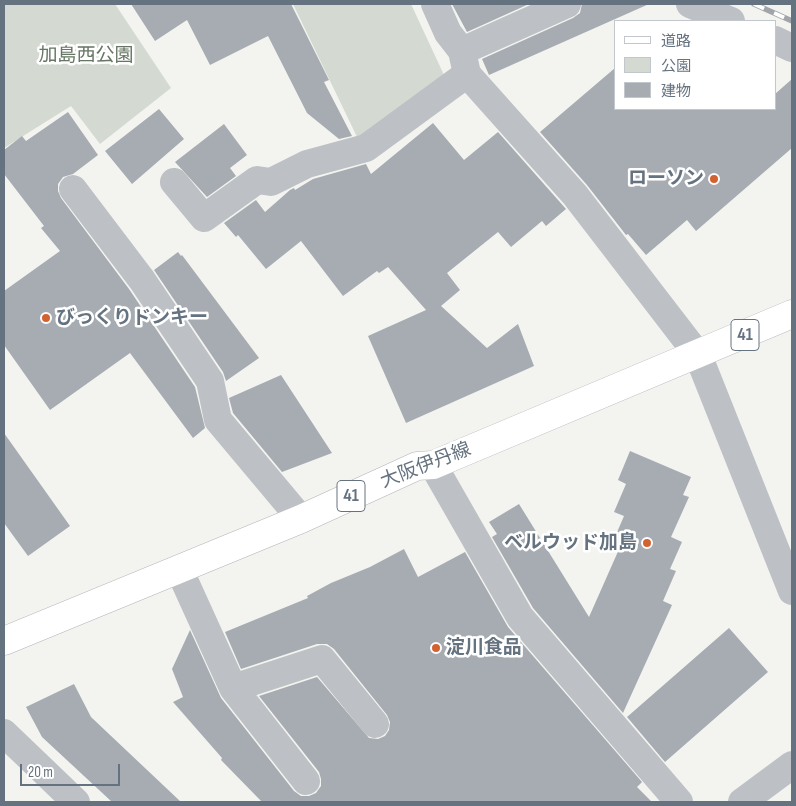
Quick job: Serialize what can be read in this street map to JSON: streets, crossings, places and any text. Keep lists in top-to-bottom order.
{
  "streets": {
    "main road": ["41", "大阪伊丹線"]
  },
  "parks": ["加島西公園"],
  "places": [
    "ローソン",
    "びっくりドンキー",
    "ベルウッド加島",
    "淀川食品"
  ],
  "legend": ["道路", "公園", "建物"],
  "scale_bar": "20 m"
}
